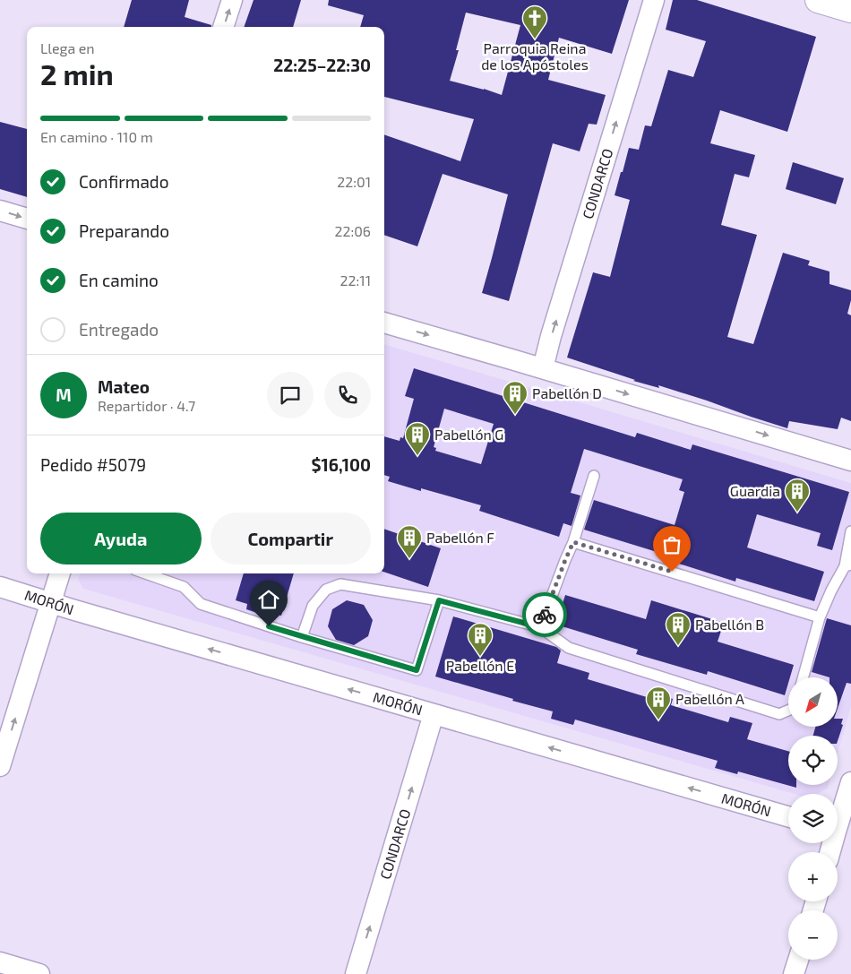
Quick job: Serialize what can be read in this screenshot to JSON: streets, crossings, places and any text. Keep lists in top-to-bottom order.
{
  "streets": {
    "street": ["CONDARCO", "MORÓN"]
  },
  "crossings": [
    ["CONDARCO", "MORÓN"]
  ],
  "one_way": ["CONDARCO", "MORÓN"],
  "places": {
    "church": ["Parroquia Reina de los Apóstoles"],
    "building": [
      "Pabellón D",
      "Pabellón G",
      "Guardia",
      "Pabellón F",
      "Pabellón B",
      "Pabellón E",
      "Pabellón A"
    ]
  },
  "north": "bottom left",
  "page": {
    "heading": ["2 min", "Llega en", "22:25–22:30"],
    "panel": [
      "Mateo",
      "Repartidor · 4.7",
      "Pedido #5079",
      "$16,100"
    ],
    "bar": "En camino · 110 m",
    "list": [
      ["Confirmado", "22:01"],
      ["Preparando", "22:06"],
      ["En camino", "22:11"],
      "Entregado"
    ],
    "round": "M",
    "buttons": ["Ayuda", "Compartir"],
    "map_buttons": ["+", "−"]
  }
}
